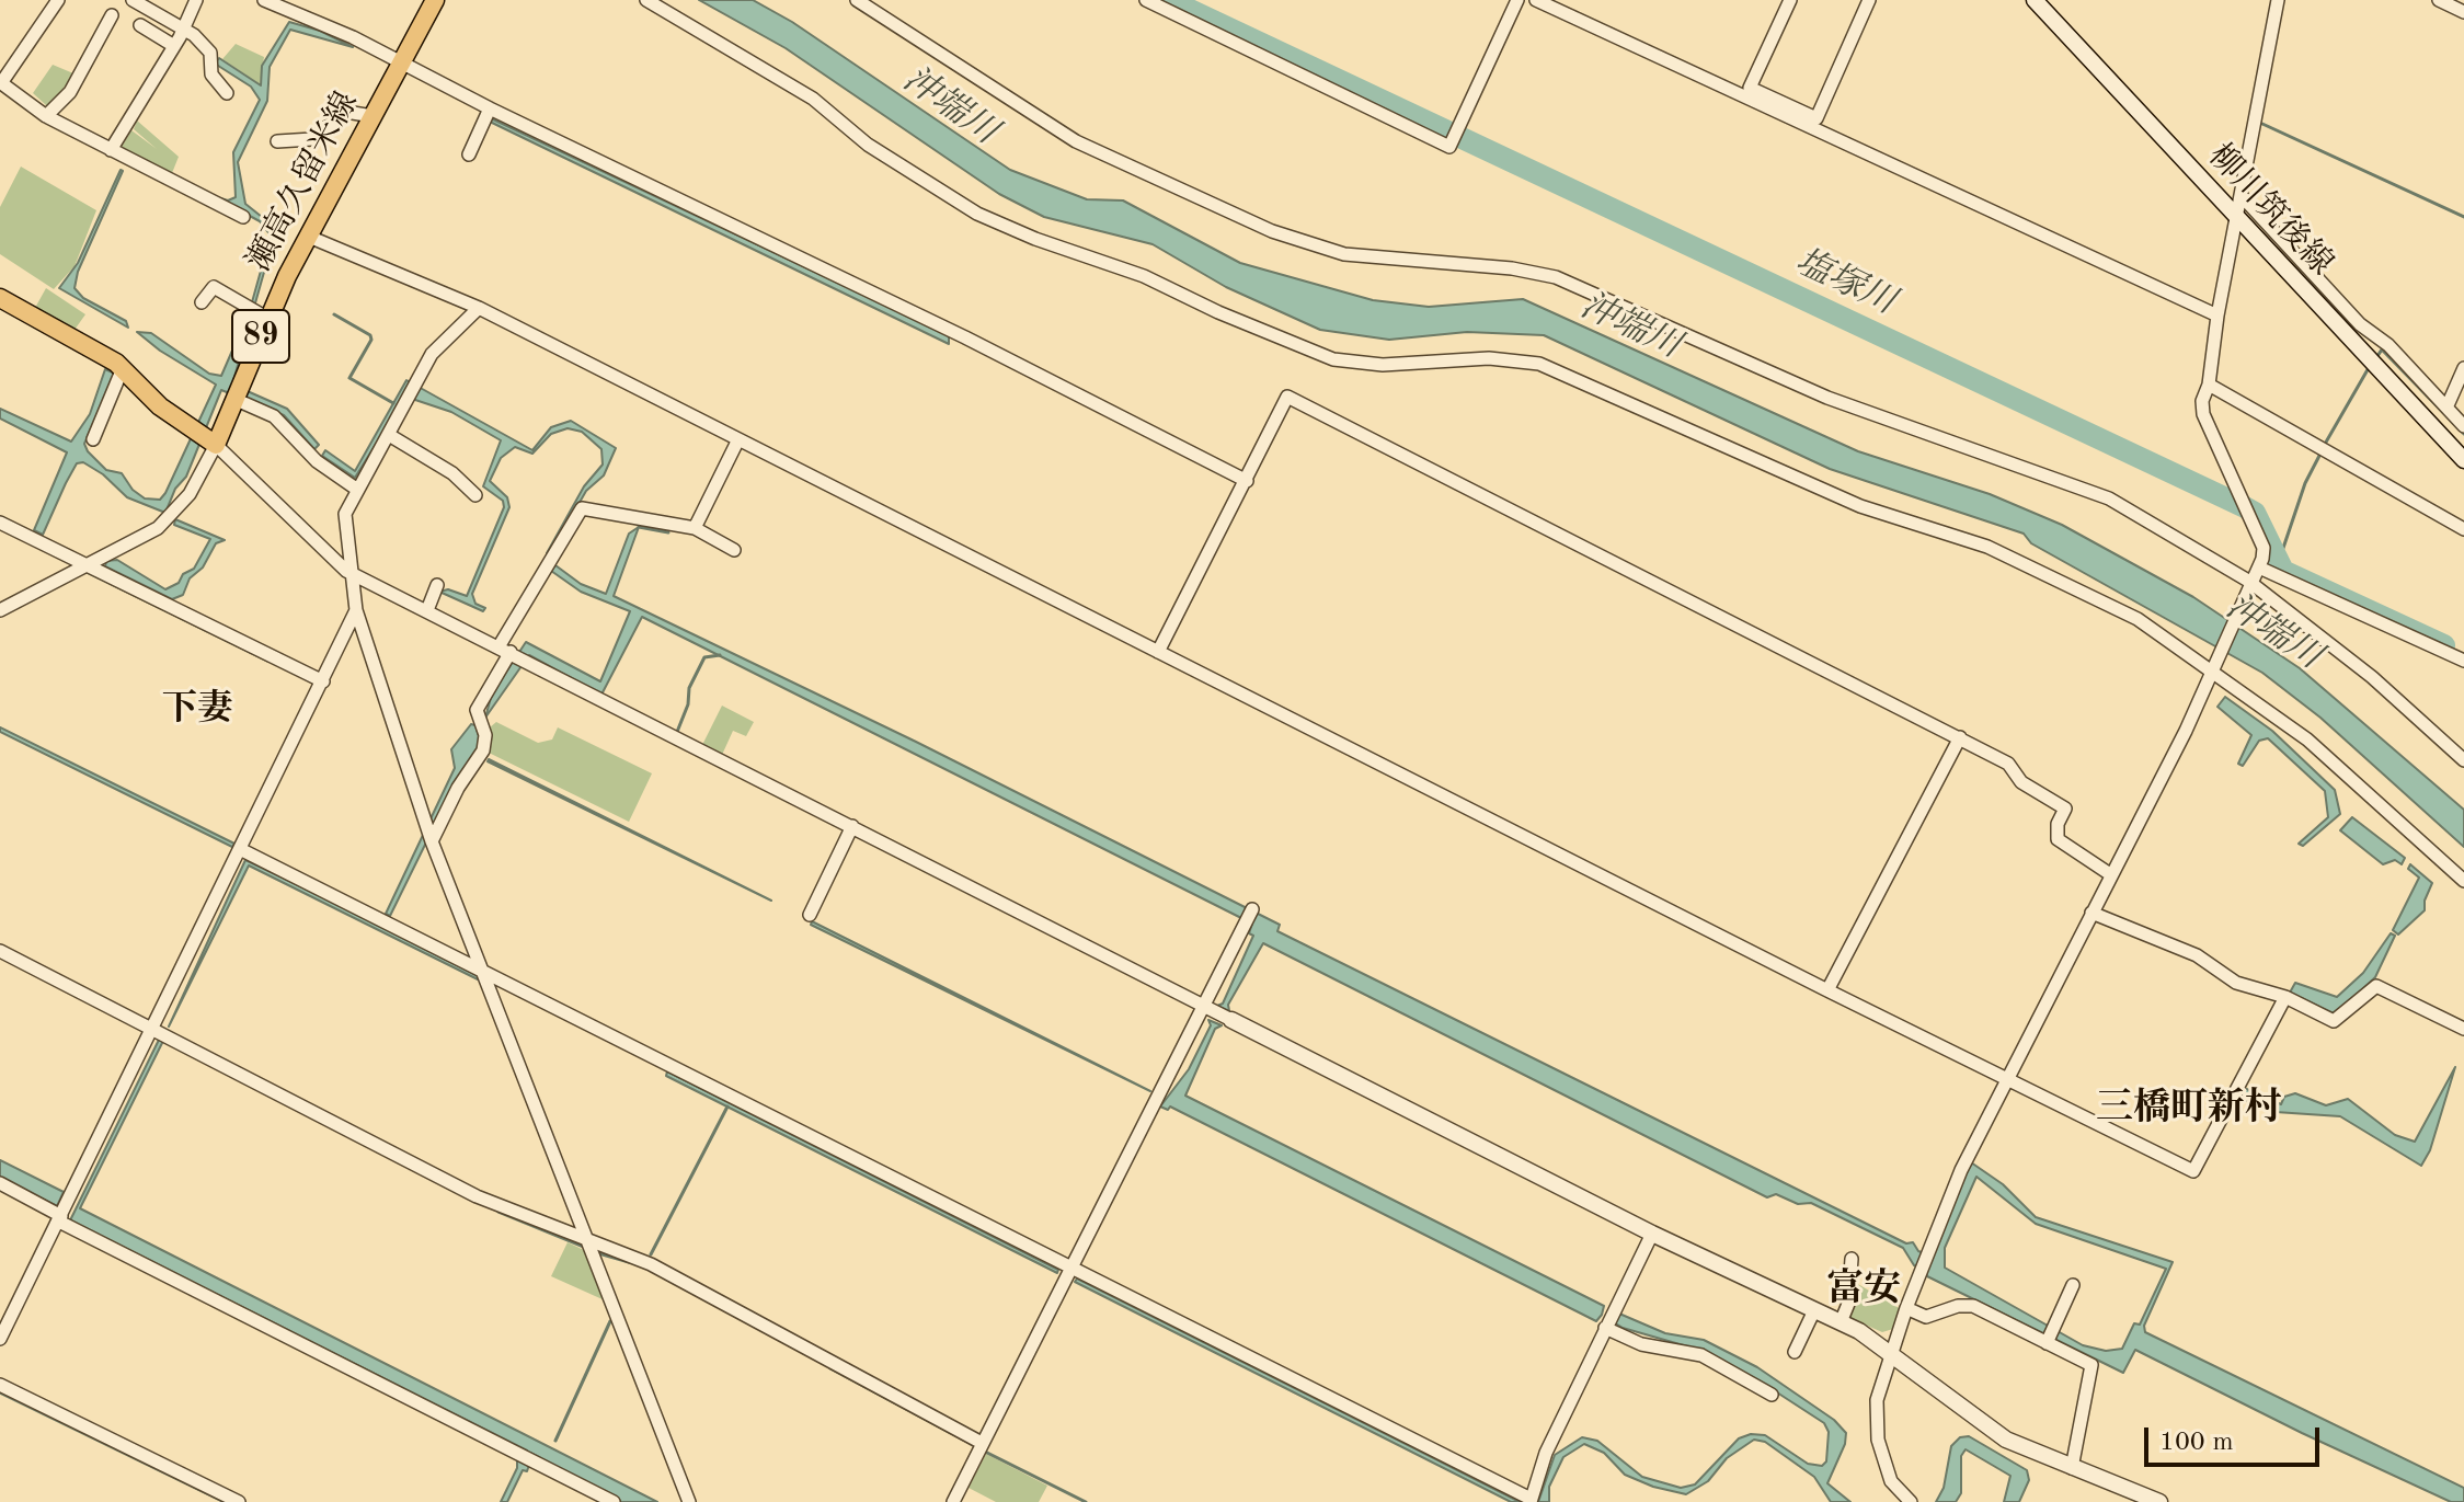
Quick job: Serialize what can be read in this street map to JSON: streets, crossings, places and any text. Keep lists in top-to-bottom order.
{
  "streets": {
    "main road": ["瀬高久留米線", "89"],
    "street": ["柳川筑後線"]
  },
  "districts": ["下妻", "三橋町新村", "富安"],
  "water": ["沖端川", "塩塚川"],
  "scale_bar": "100 m"
}
